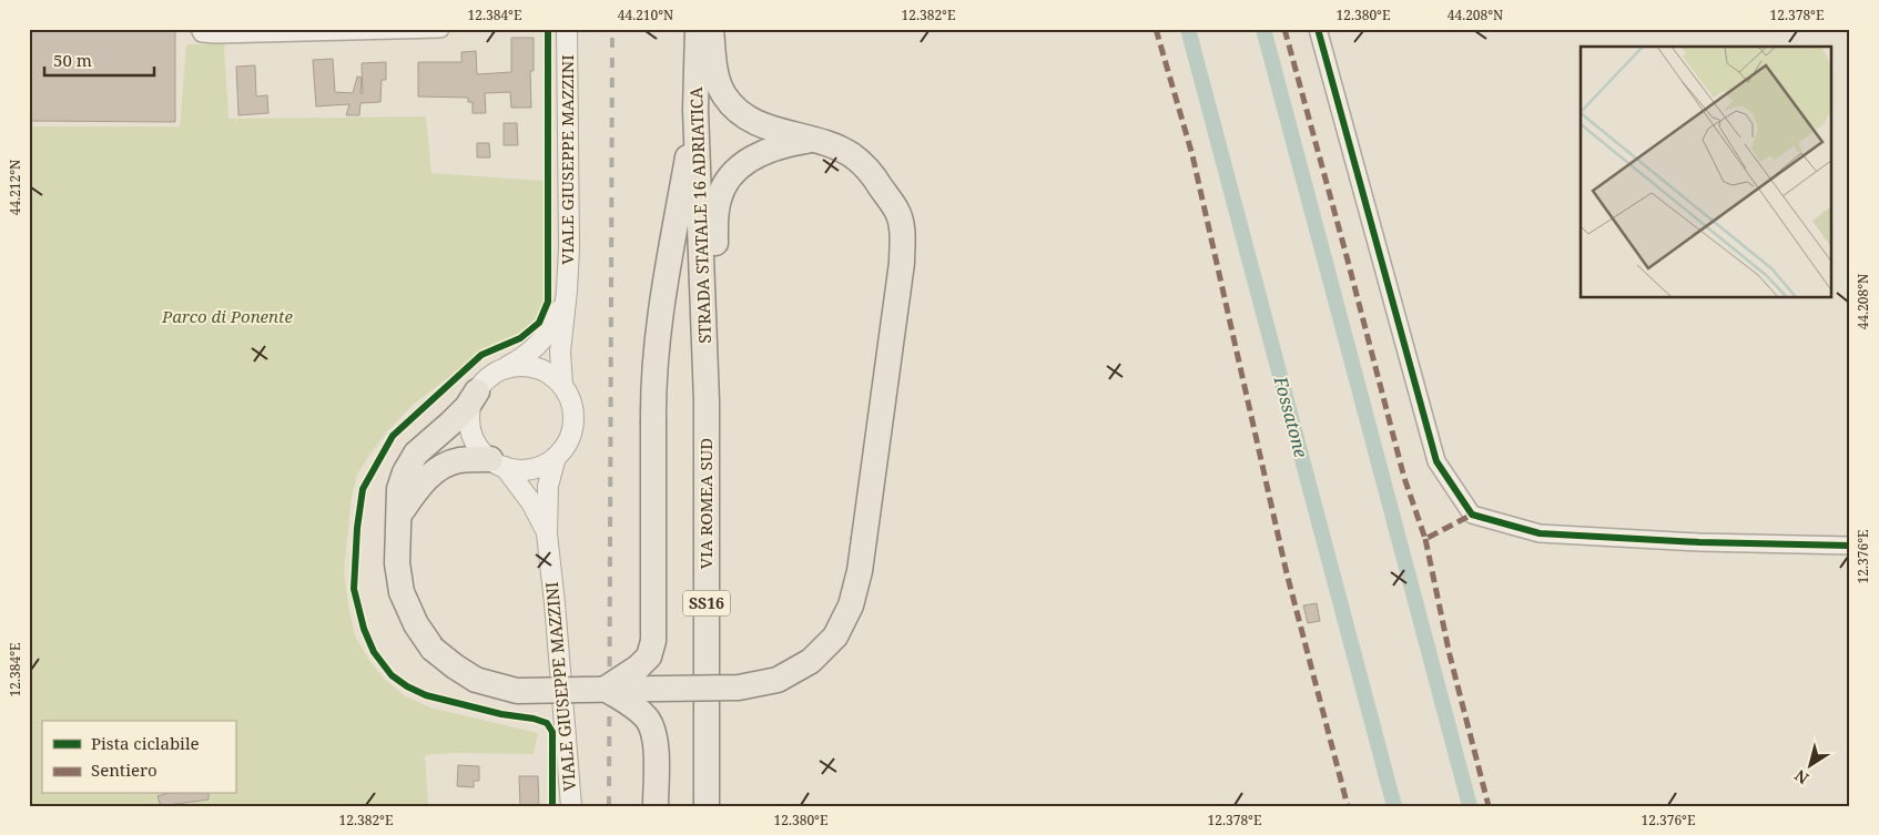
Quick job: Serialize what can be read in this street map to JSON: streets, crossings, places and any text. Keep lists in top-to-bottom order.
{
  "streets": {
    "main road": ["STRADA STATALE 16 ADRIATICA", "VIA ROMEA SUD", "SS16"],
    "street": ["VIALE GIUSEPPE MAZZINI"]
  },
  "crossings": [
    ["STRADA STATALE 16 ADRIATICA", "VIA ROMEA SUD"]
  ],
  "water": ["Fossatone"],
  "parks": ["Parco di Ponente"],
  "legend": ["Pista ciclabile", "Sentiero"],
  "scale_bar": "50 m",
  "north": "bottom left",
  "coordinates": [
    "12.384°E",
    "44.210°N",
    "12.382°E",
    "12.380°E",
    "44.208°N",
    "12.378°E",
    "44.212°N",
    "12.376°E"
  ]
}
